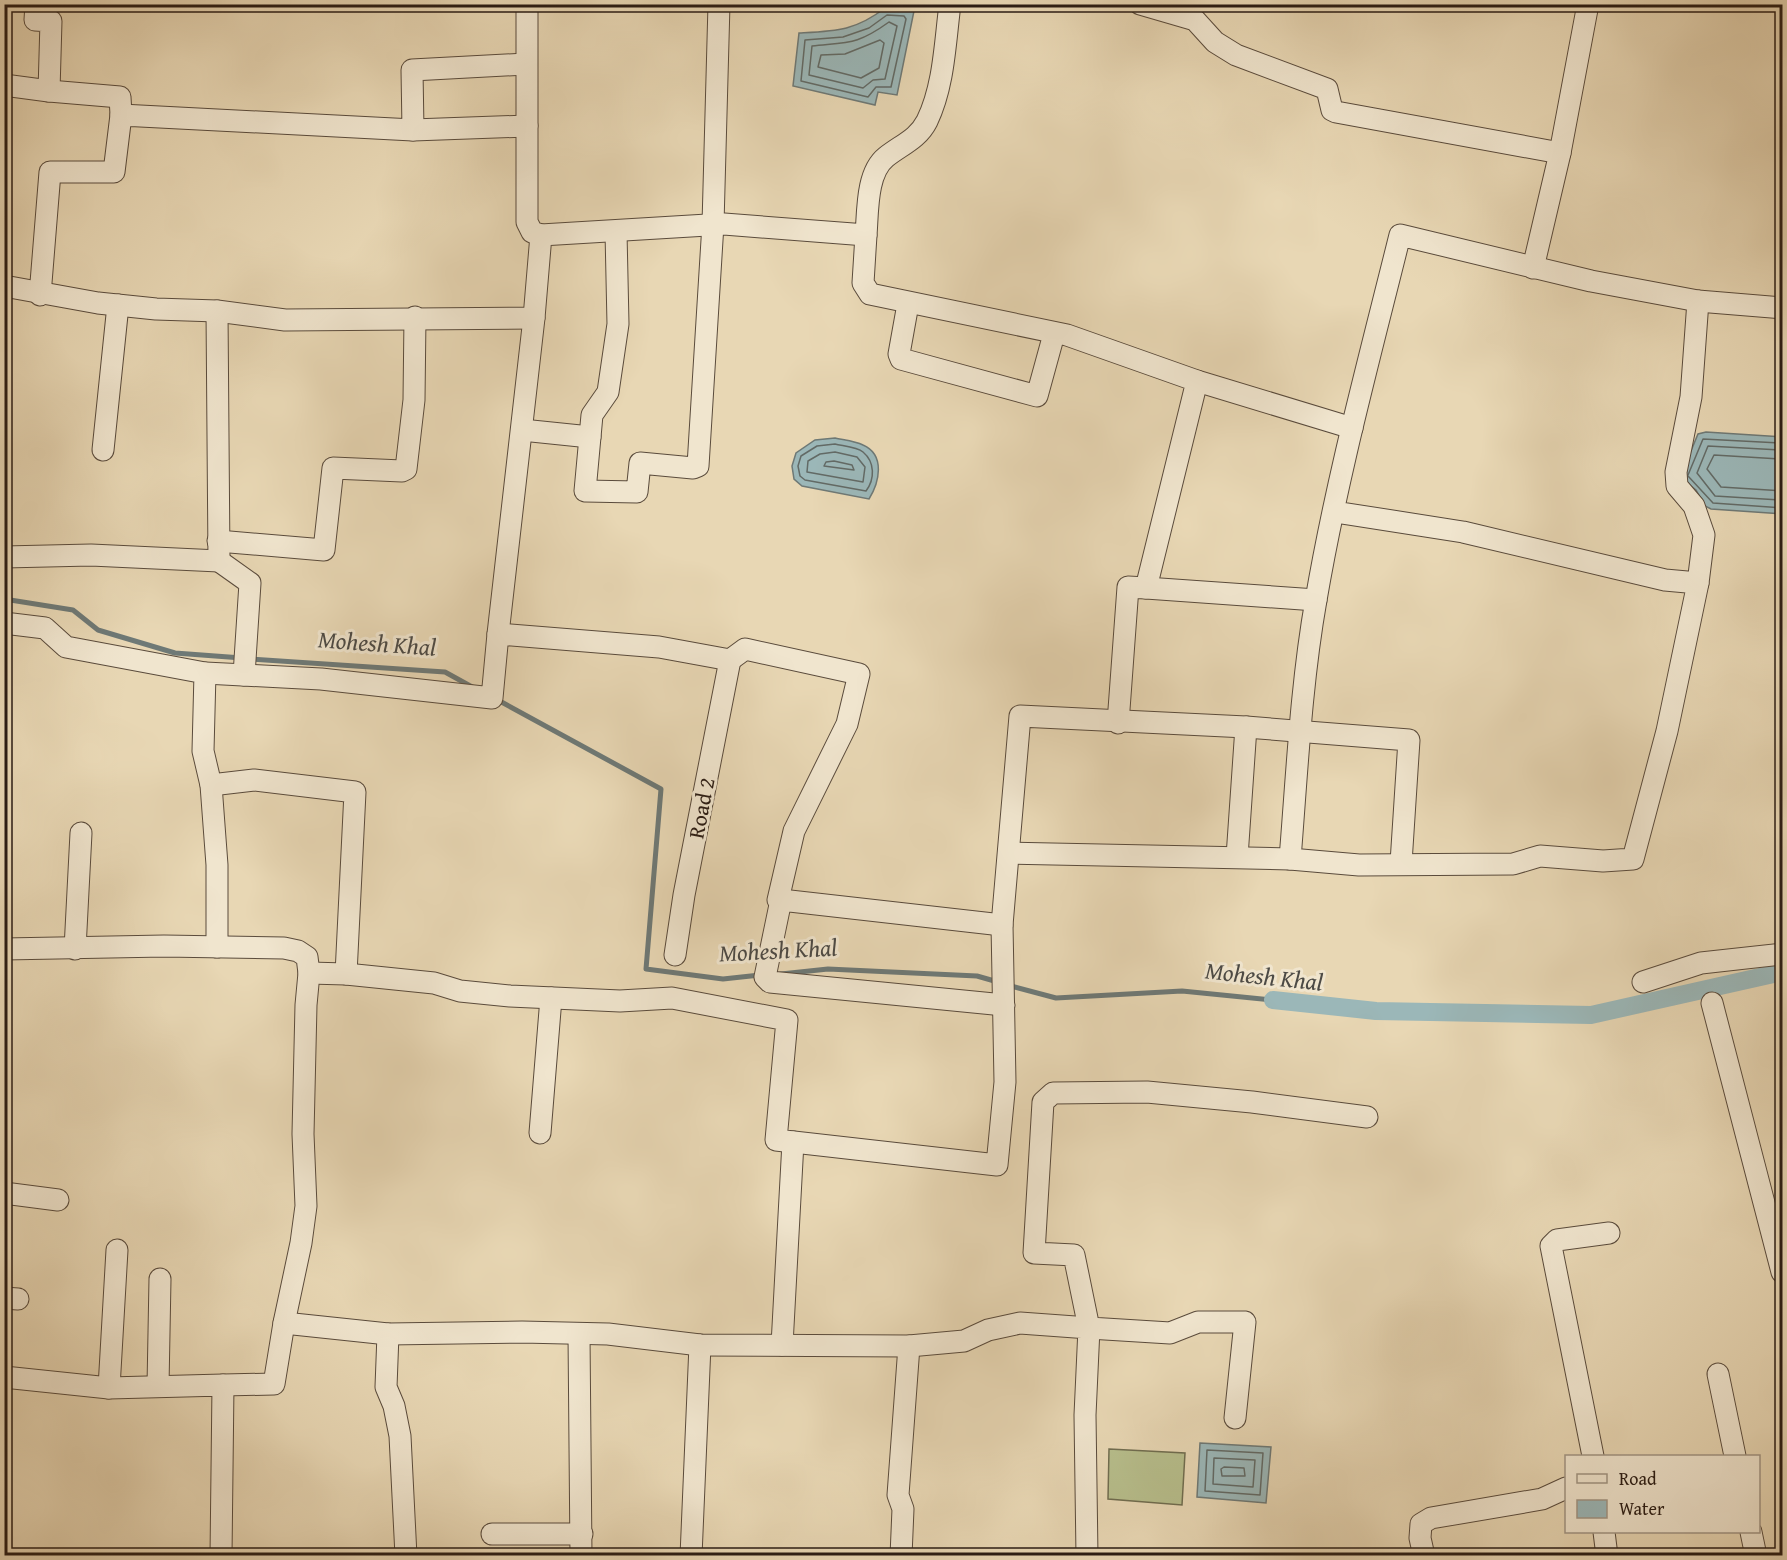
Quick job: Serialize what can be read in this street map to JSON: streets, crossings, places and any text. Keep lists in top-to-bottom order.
{
  "streets": {
    "street": ["Road 2"]
  },
  "water": ["Mohesh Khal"],
  "legend": ["Road", "Water"]
}
